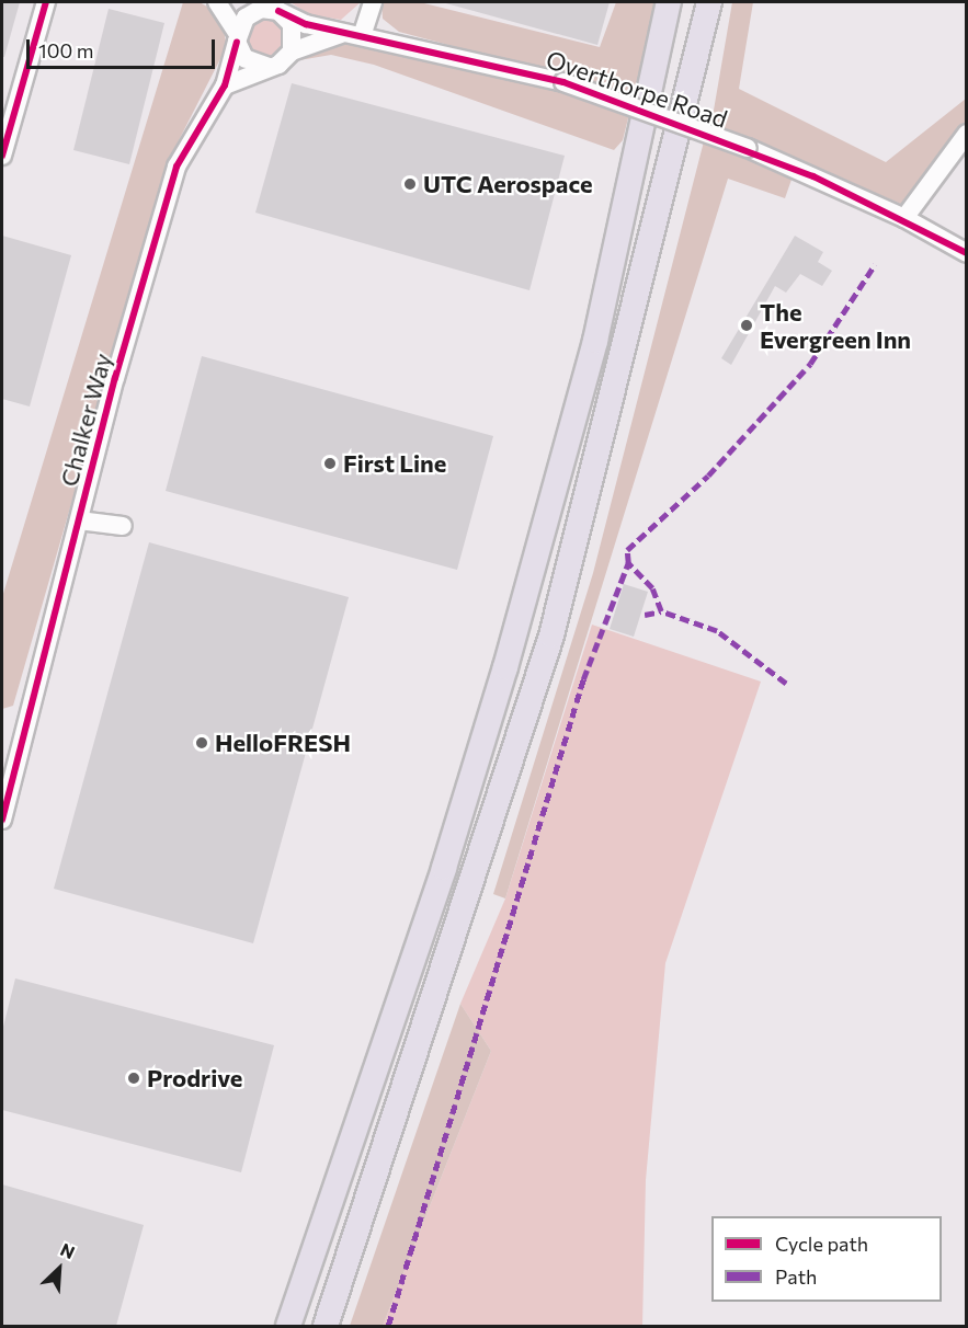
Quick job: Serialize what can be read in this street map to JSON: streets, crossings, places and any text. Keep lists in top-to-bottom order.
{
  "streets": {
    "street": ["Overthorpe Road", "Chalker Way"]
  },
  "crossings": [
    ["Overthorpe Road", "Chalker Way"]
  ],
  "places": [
    "UTC Aerospace",
    "The Evergreen Inn",
    "First Line",
    "HelloFRESH",
    "Prodrive"
  ],
  "legend": ["Cycle path", "Path"],
  "scale_bar": "100 m",
  "north": "top right"
}
